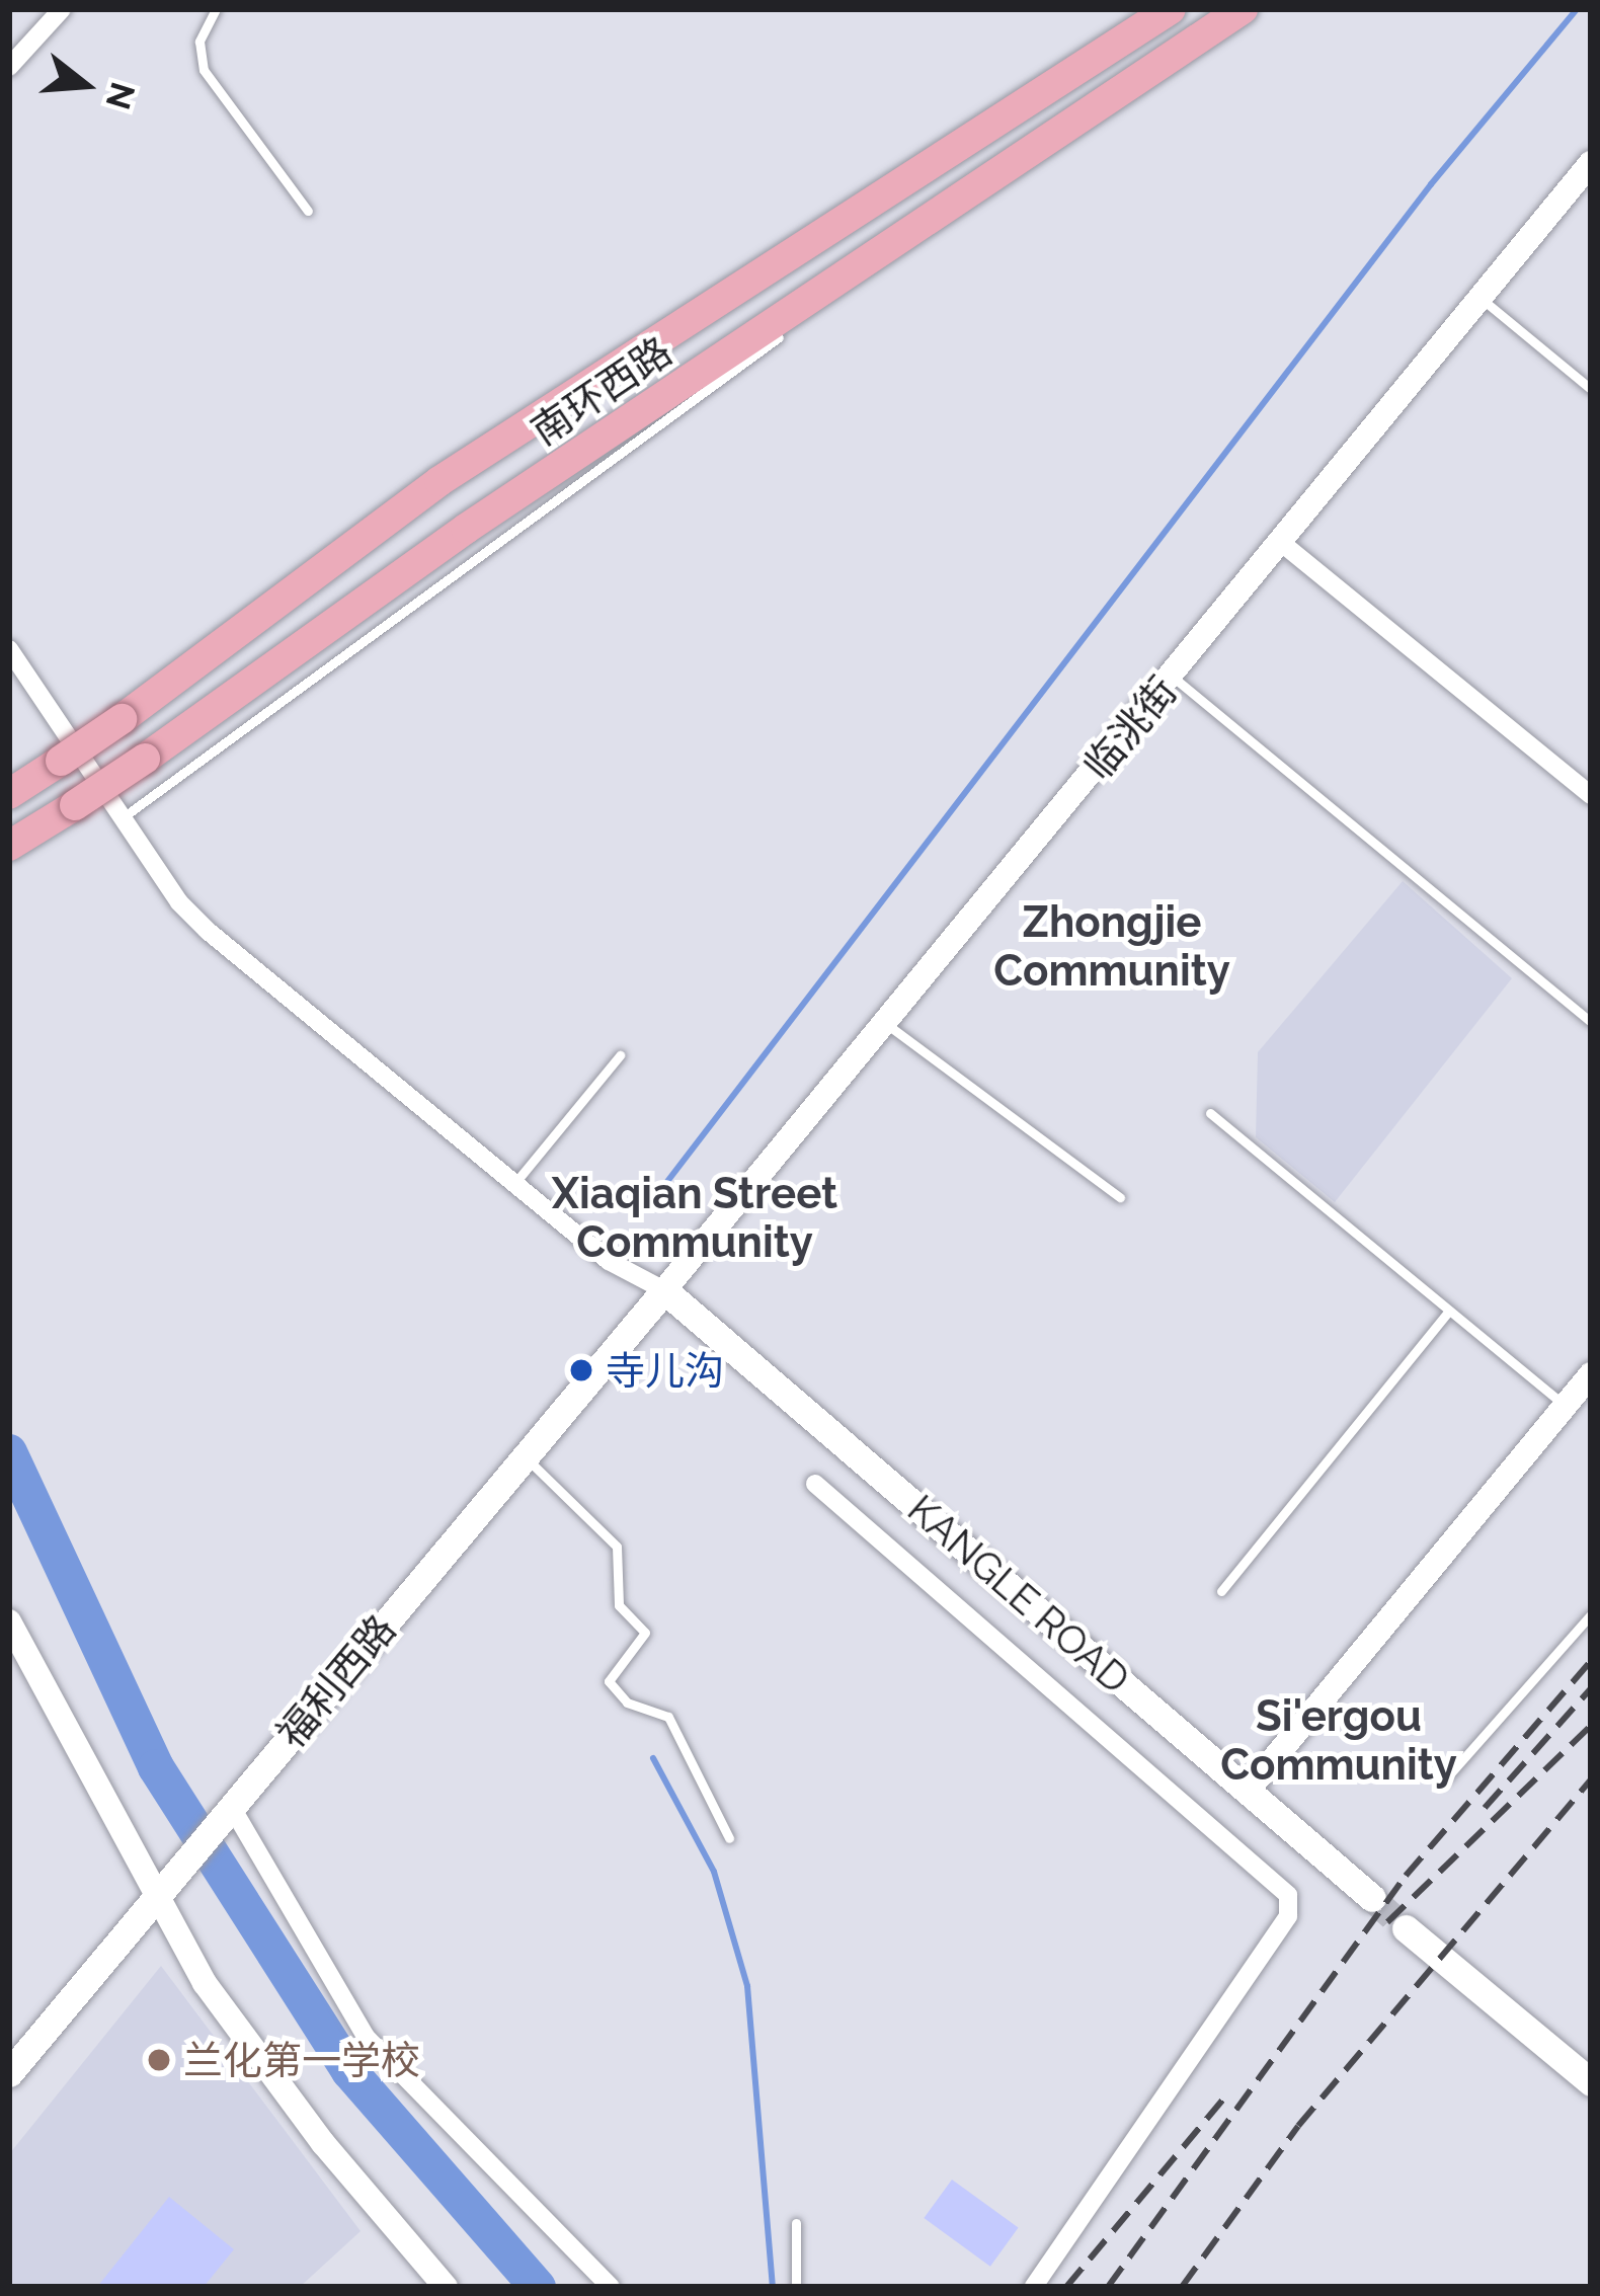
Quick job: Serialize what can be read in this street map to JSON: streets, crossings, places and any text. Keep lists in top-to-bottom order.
{
  "streets": {
    "highway": ["南环西路"],
    "main road": ["KANGLE ROAD", "福利西路"],
    "street": ["临洮街"]
  },
  "crossings": [
    ["临洮街", "KANGLE ROAD"],
    ["临洮街", "福利西路"],
    ["KANGLE ROAD", "福利西路"]
  ],
  "districts": ["Zhongjie Community", "Xiaqian Street Community", "Si'ergou Community"],
  "places": ["寺儿沟", "兰化第一学校"],
  "north": "right"
}
